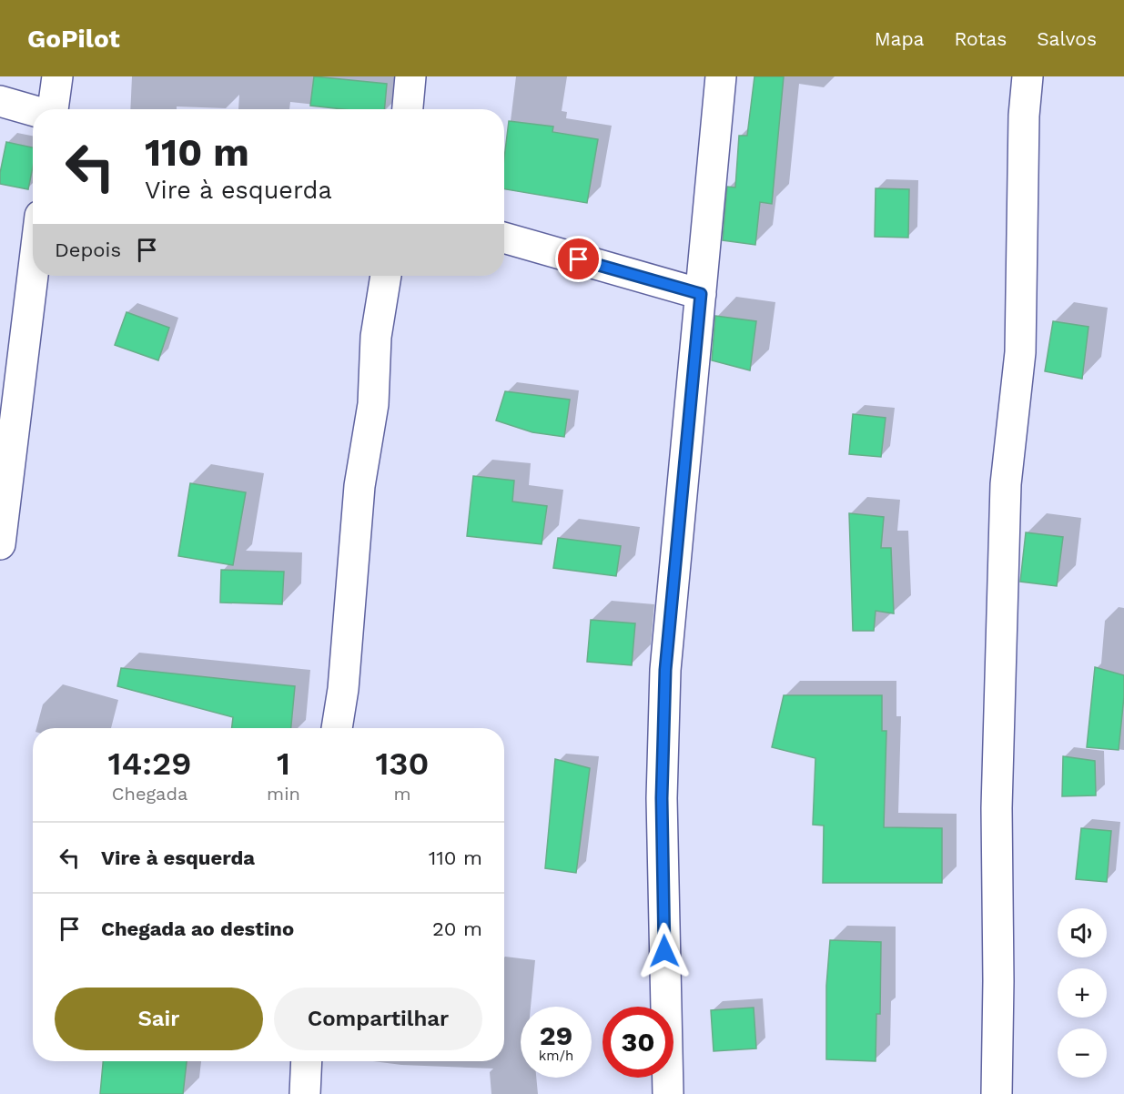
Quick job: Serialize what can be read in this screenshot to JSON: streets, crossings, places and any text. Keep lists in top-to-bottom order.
{
  "page": {
    "header": "GoPilot",
    "nav": ["Mapa", "Rotas", "Salvos"],
    "turn": ["110 m", "Vire à esquerda"],
    "then": "Depois",
    "eta": [
      "14:29",
      "Chegada",
      "1",
      "min",
      "130",
      "m"
    ],
    "list": [
      {
        "name": "Vire à esquerda",
        "value": "110 m"
      },
      {
        "name": "Chegada ao destino",
        "value": "20 m"
      }
    ],
    "map_buttons": ["+", "−"],
    "buttons": ["Sair", "Compartilhar"],
    "speed": "29 km/h",
    "limit": "30"
  }
}
